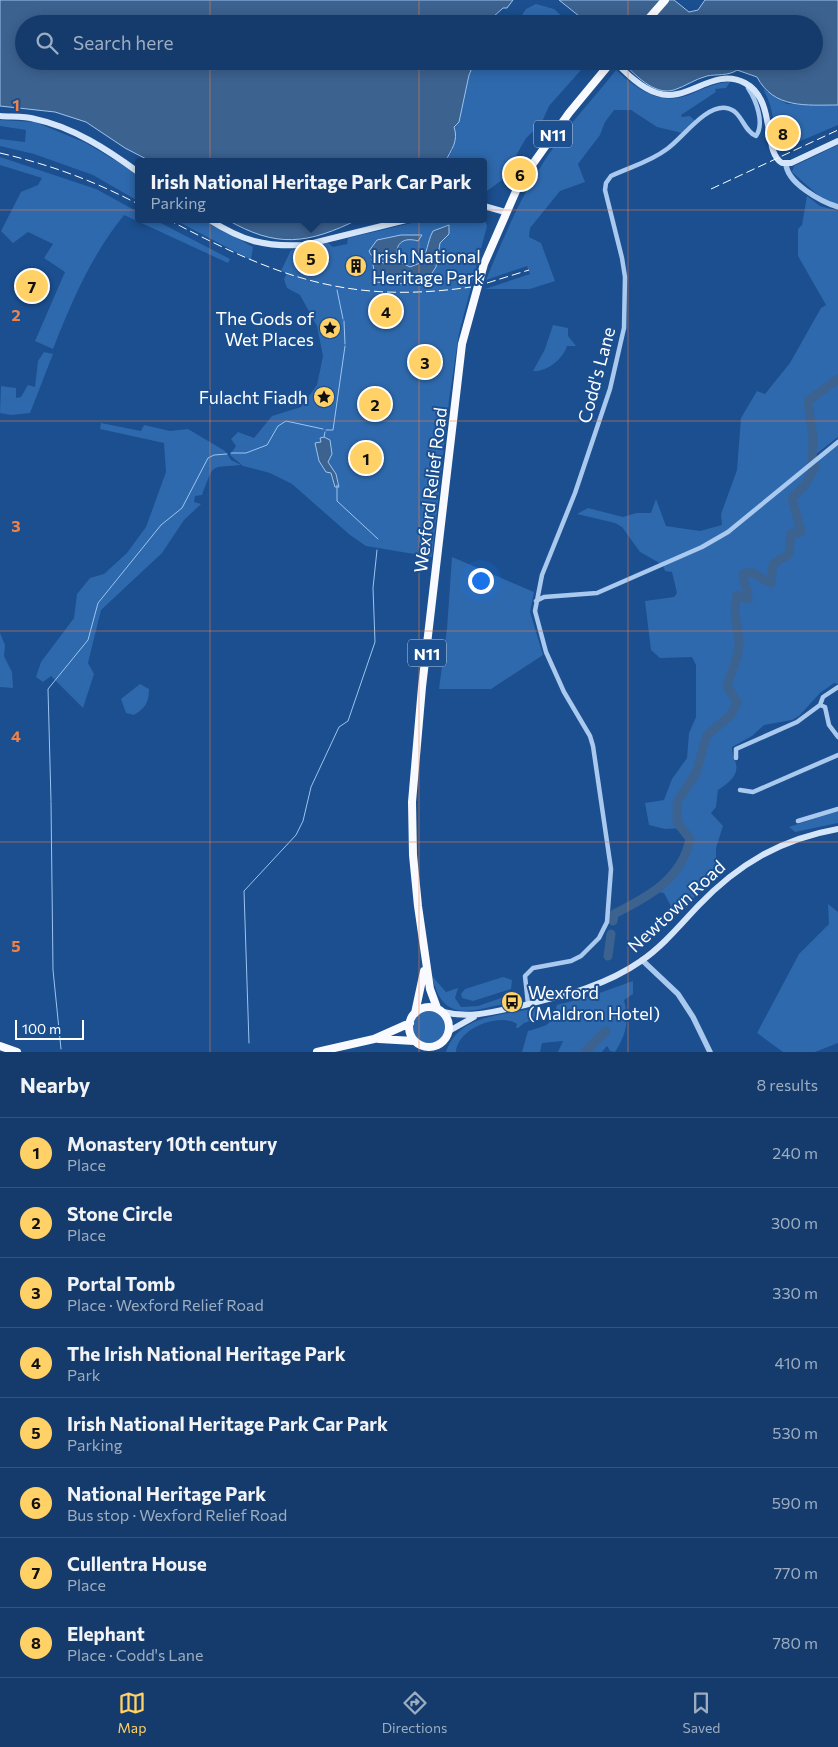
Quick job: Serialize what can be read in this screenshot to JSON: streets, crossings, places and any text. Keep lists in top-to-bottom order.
{
  "streets": {
    "highway": ["N11", "Wexford Relief Road"],
    "main road": ["Newtown Road"],
    "street": ["Codd's Lane"]
  },
  "crossings": [
    ["Wexford Relief Road", "Newtown Road"]
  ],
  "places": {
    "building": ["Irish National Heritage Park"],
    "place": ["The Gods of Wet Places", "Fulacht Fiadh"],
    "bus stop": ["Wexford (Maldron Hotel)"]
  },
  "scale_bar": "100 m",
  "page": {
    "search": "Search here",
    "pins": [
      "8",
      "6",
      "5",
      "7",
      "4",
      "3",
      "2",
      "1"
    ],
    "popup": ["Irish National Heritage Park Car Park", "Parking"],
    "scale": "100 m",
    "heading": ["Nearby", "8 results"],
    "list": [
      {
        "mark": "1",
        "name": "Monastery 10th century",
        "note": "Place",
        "value": "240 m"
      },
      {
        "mark": "2",
        "name": "Stone Circle",
        "note": "Place",
        "value": "300 m"
      },
      {
        "mark": "3",
        "name": "Portal Tomb",
        "note": "Place · Wexford Relief Road",
        "value": "330 m"
      },
      {
        "mark": "4",
        "name": "The Irish National Heritage Park",
        "note": "Park",
        "value": "410 m"
      },
      {
        "mark": "5",
        "name": "Irish National Heritage Park Car Park",
        "note": "Parking",
        "value": "530 m"
      },
      {
        "mark": "6",
        "name": "National Heritage Park",
        "note": "Bus stop · Wexford Relief Road",
        "value": "590 m"
      },
      {
        "mark": "7",
        "name": "Cullentra House",
        "note": "Place",
        "value": "770 m"
      },
      {
        "mark": "8",
        "name": "Elephant",
        "note": "Place · Codd's Lane",
        "value": "780 m"
      }
    ],
    "nav": ["Map", "Directions", "Saved"]
  },
  "grid": {
    "rows": [
      "1",
      "2",
      "3",
      "4",
      "5"
    ]
  }
}
